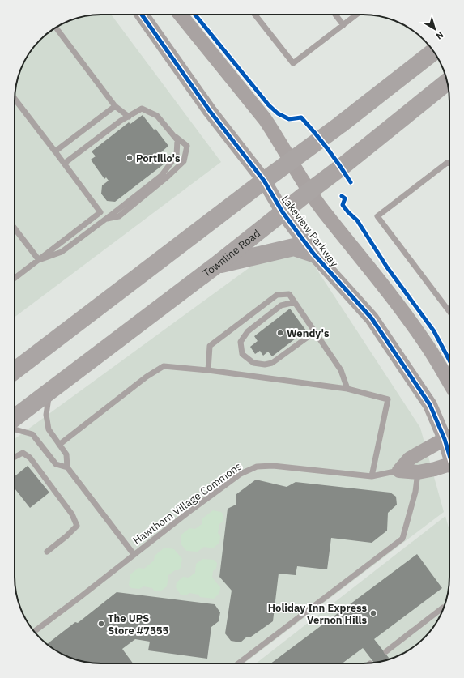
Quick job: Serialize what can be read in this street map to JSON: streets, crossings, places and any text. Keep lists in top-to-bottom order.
{
  "streets": {
    "main road": ["Townline Road"],
    "street": ["Lakeview Parkway"],
    "lane": ["Hawthorn Village Commons"]
  },
  "crossings": [
    ["Lakeview Parkway", "Townline Road"]
  ],
  "places": [
    "Portillo's",
    "Wendy's",
    "Holiday Inn Express Vernon Hills",
    "The UPS Store #7555"
  ],
  "north": "bottom right"
}
